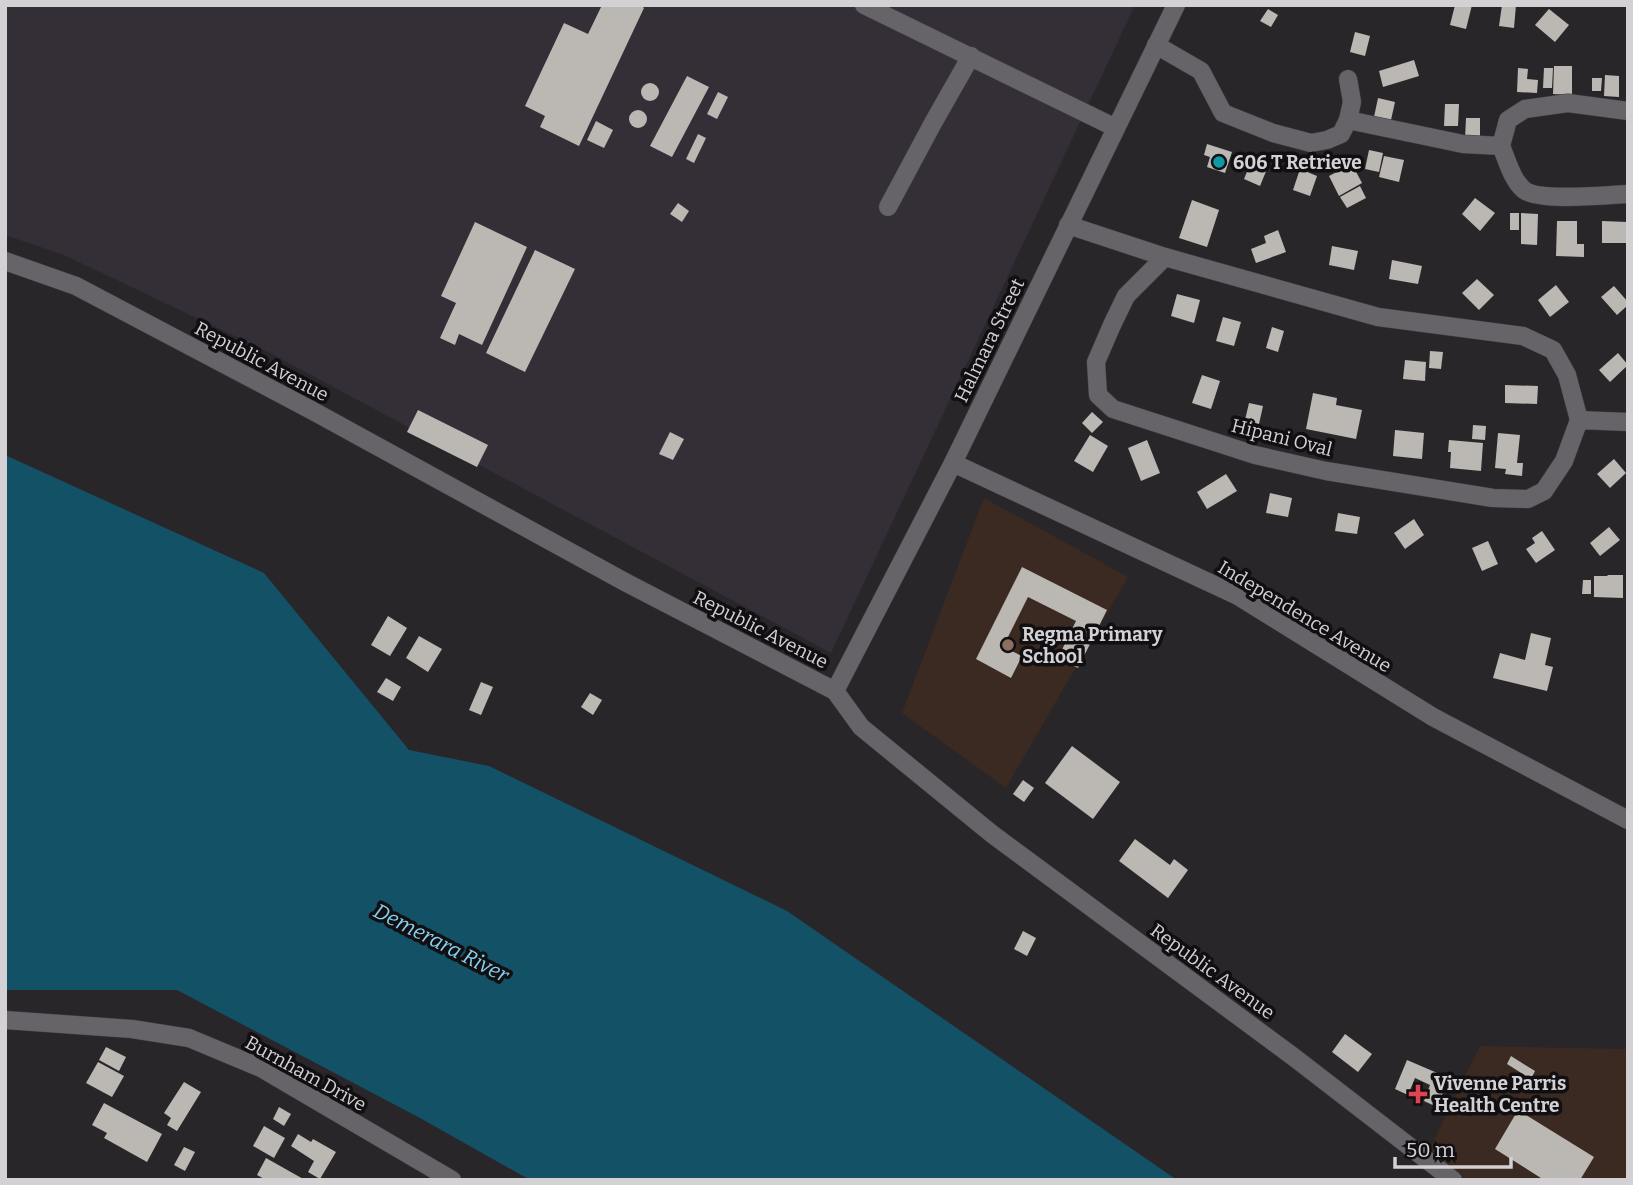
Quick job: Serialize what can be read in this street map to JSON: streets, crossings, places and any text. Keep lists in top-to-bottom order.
{
  "streets": {
    "street": [
      "Halmara Street",
      "Republic Avenue",
      "Hipani Oval",
      "Independence Avenue",
      "Burnham Drive"
    ]
  },
  "crossings": [
    ["Halmara Street", "Republic Avenue"],
    ["Halmara Street", "Independence Avenue"]
  ],
  "water": ["Demerara River"],
  "places": {
    "other": ["606 T Retrieve", "Regma Primary School"],
    "health": ["Vivenne Parris Health Centre"]
  },
  "scale_bar": "50 m"
}
